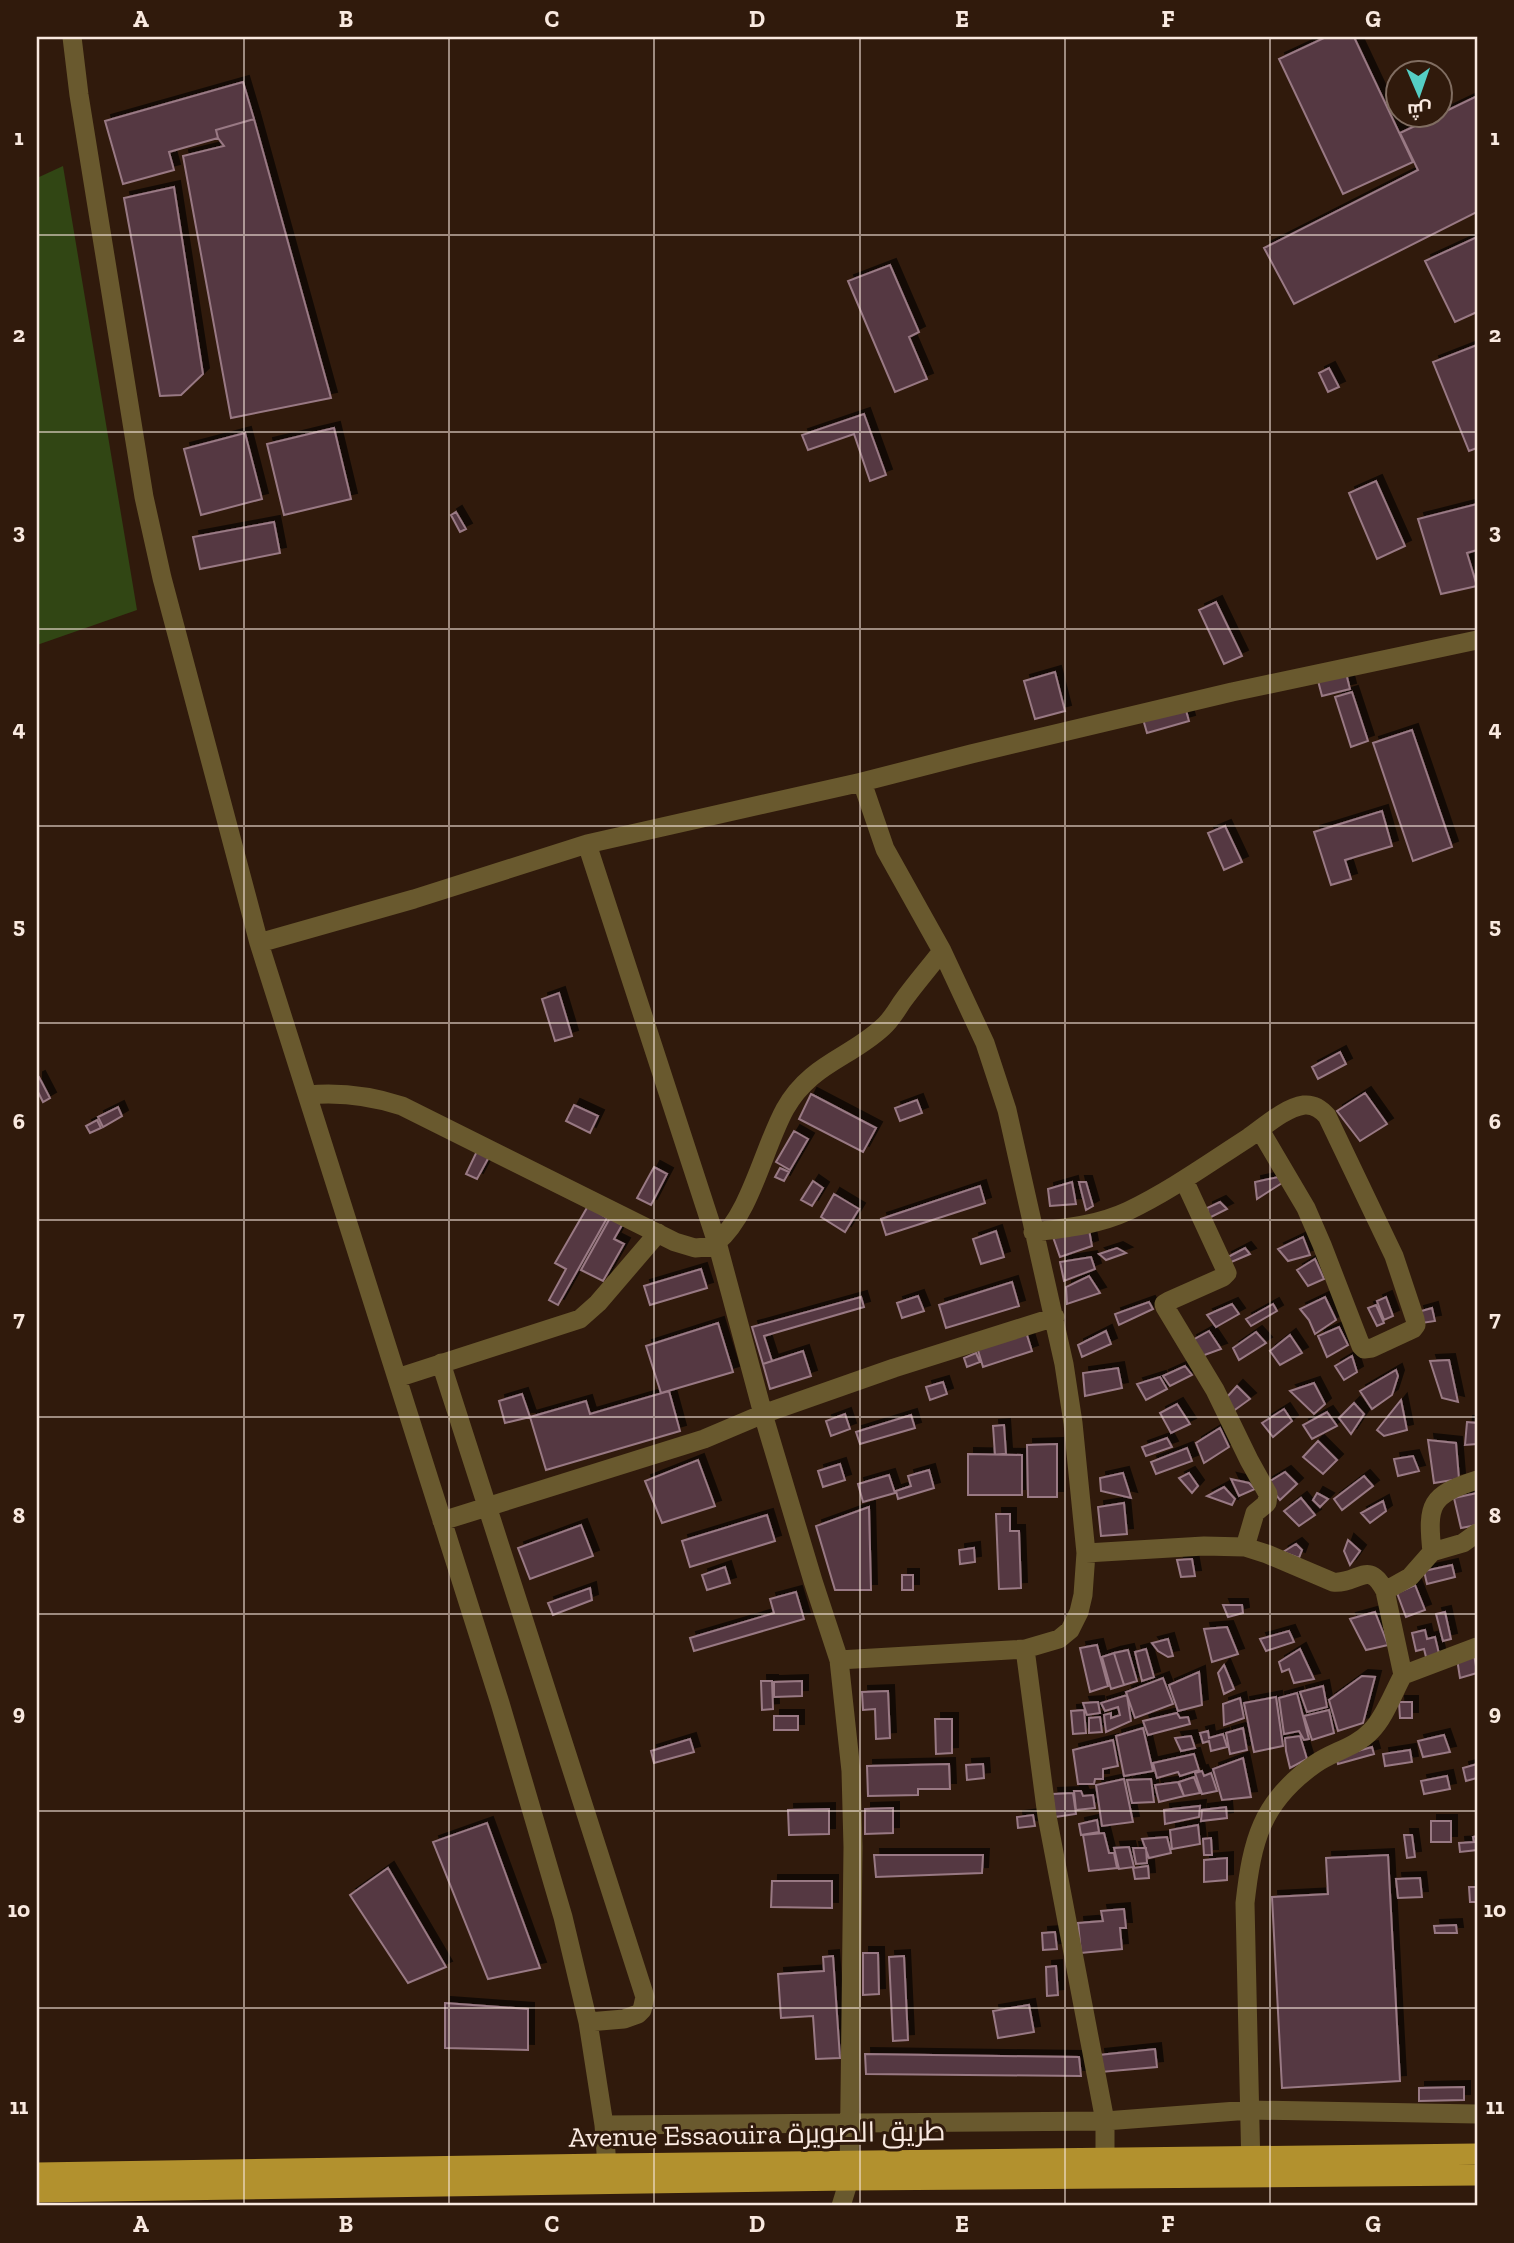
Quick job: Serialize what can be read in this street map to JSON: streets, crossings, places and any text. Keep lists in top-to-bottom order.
{
  "streets": {
    "main road": ["Avenue Essaouira طريق الصويرة"]
  },
  "north": "bottom",
  "grid": {
    "columns": [
      "A",
      "B",
      "C",
      "D",
      "E",
      "F",
      "G"
    ],
    "rows": [
      "1",
      "2",
      "3",
      "4",
      "5",
      "6",
      "7",
      "8",
      "9",
      "10",
      "11"
    ]
  }
}
